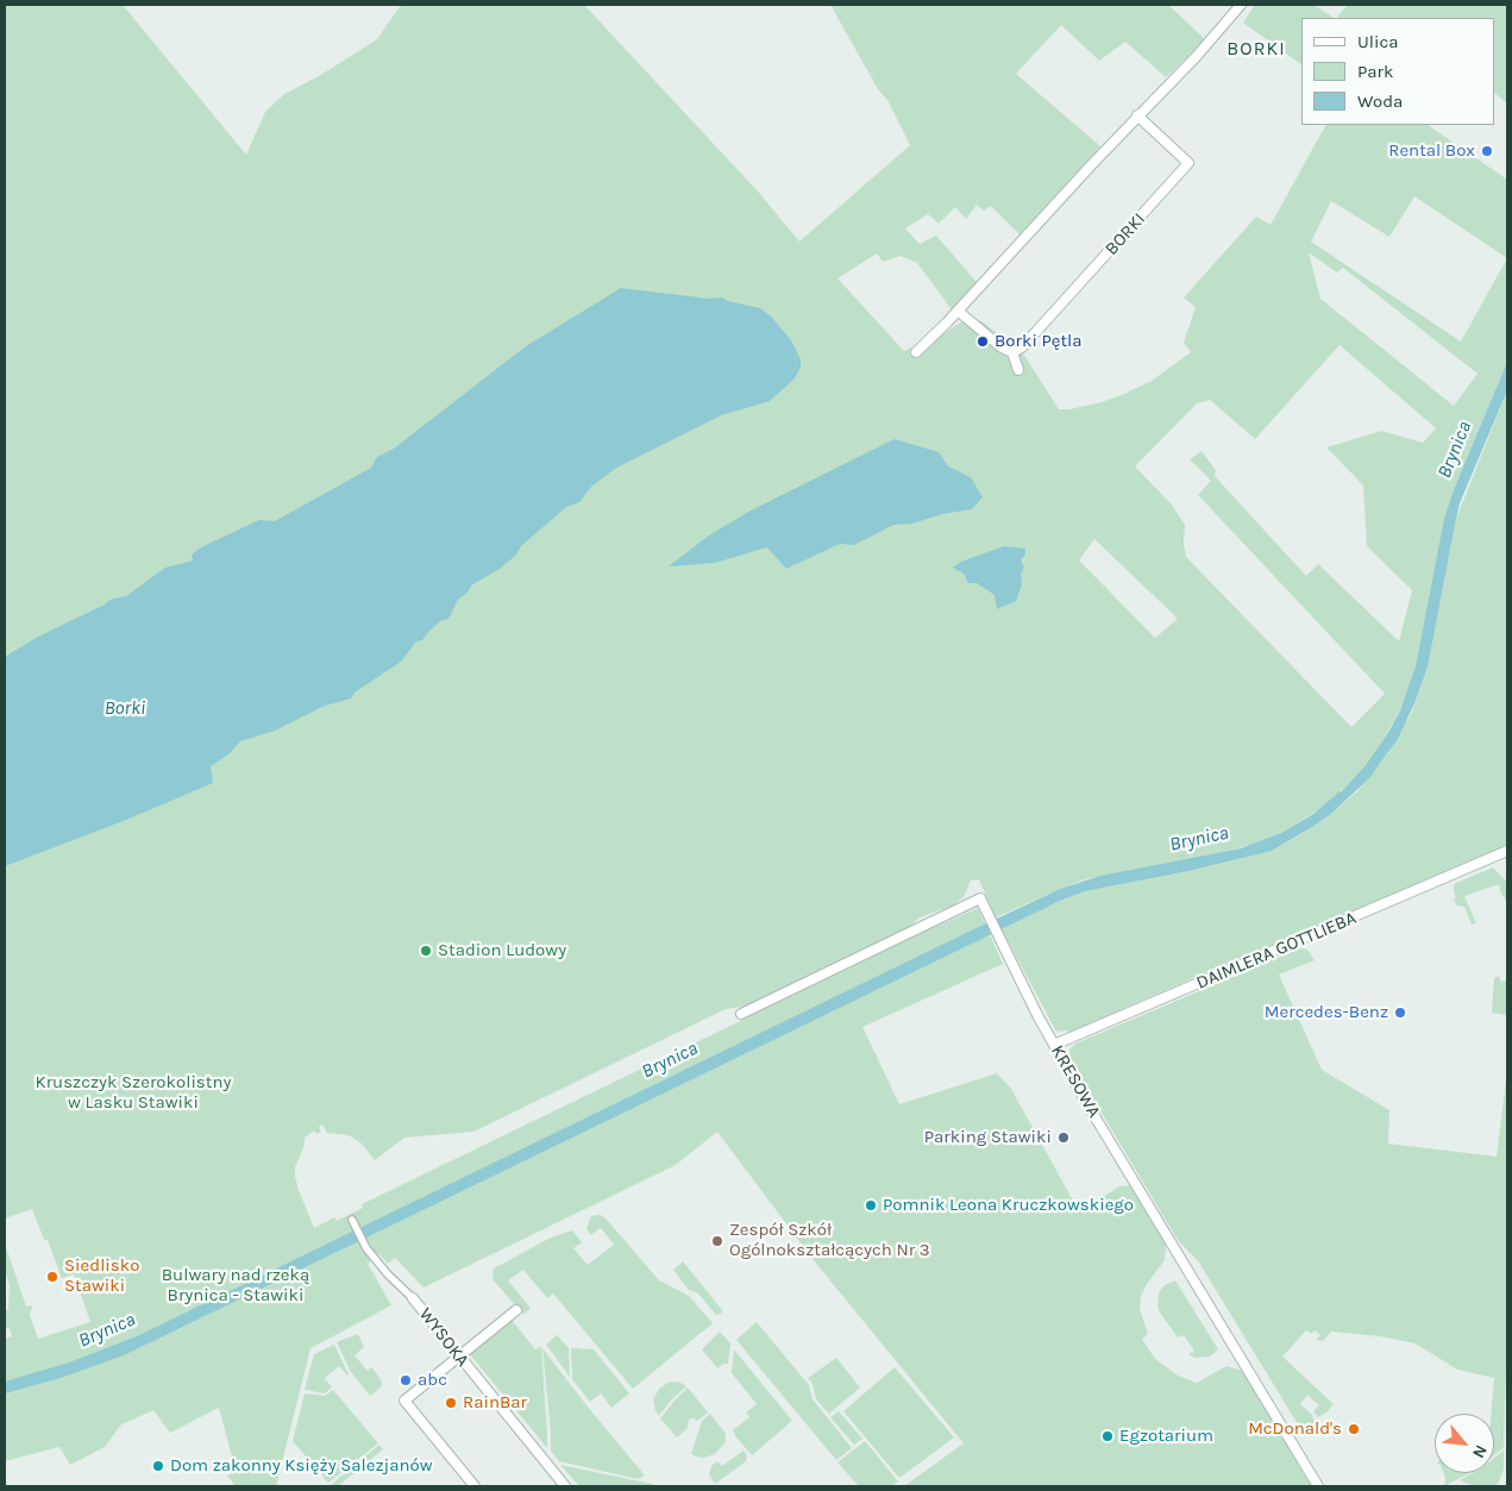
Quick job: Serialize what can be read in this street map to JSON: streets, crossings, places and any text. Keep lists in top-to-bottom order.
{
  "streets": {
    "street": [
      "BORKI",
      "DAIMLERA GOTTLIEBA",
      "KRESOWA",
      "WYSOKA"
    ]
  },
  "crossings": [
    ["DAIMLERA GOTTLIEBA", "KRESOWA"]
  ],
  "districts": ["BORKI"],
  "water": ["Brynica", "Borki"],
  "parks": ["Kruszczyk Szerokolistny w Lasku Stawiki", "Bulwary nad rzeką Brynica - Stawiki"],
  "places": [
    "Rental Box",
    "Borki Pętla",
    "Stadion Ludowy",
    "Mercedes-Benz",
    "Parking Stawiki",
    "Pomnik Leona Kruczkowskiego",
    "Zespół Szkół Ogólnokształcących Nr 3",
    "Siedlisko Stawiki",
    "abc",
    "RainBar",
    "McDonald's",
    "Egzotarium",
    "Dom zakonny Księży Salezjanów"
  ],
  "legend": ["Ulica", "Park", "Woda"],
  "north": "bottom right"
}
